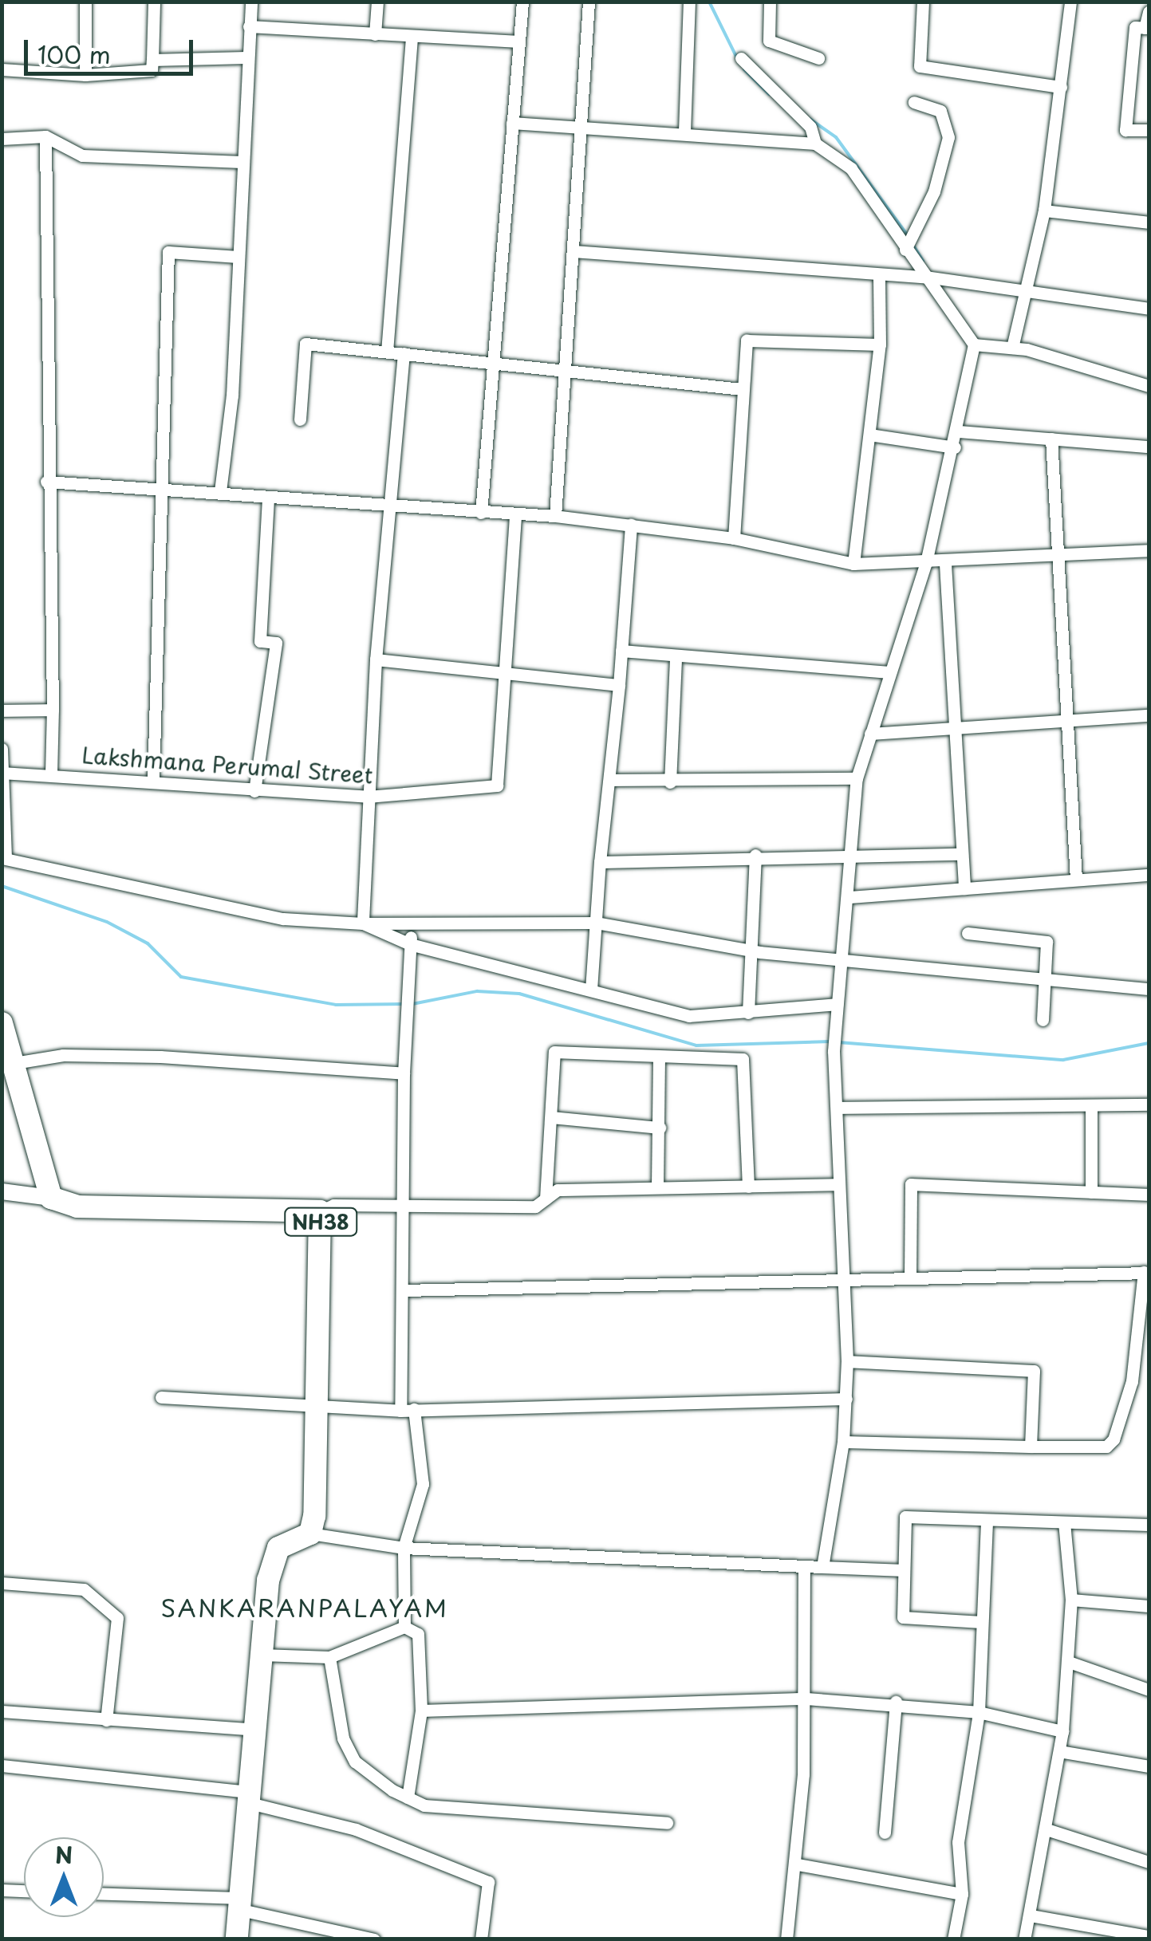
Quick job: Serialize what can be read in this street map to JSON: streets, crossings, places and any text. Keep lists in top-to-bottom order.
{
  "streets": {
    "highway": ["NH38"],
    "street": ["Lakshmana Perumal Street"]
  },
  "districts": ["SANKARANPALAYAM"],
  "scale_bar": "100 m",
  "north": "top"
}
